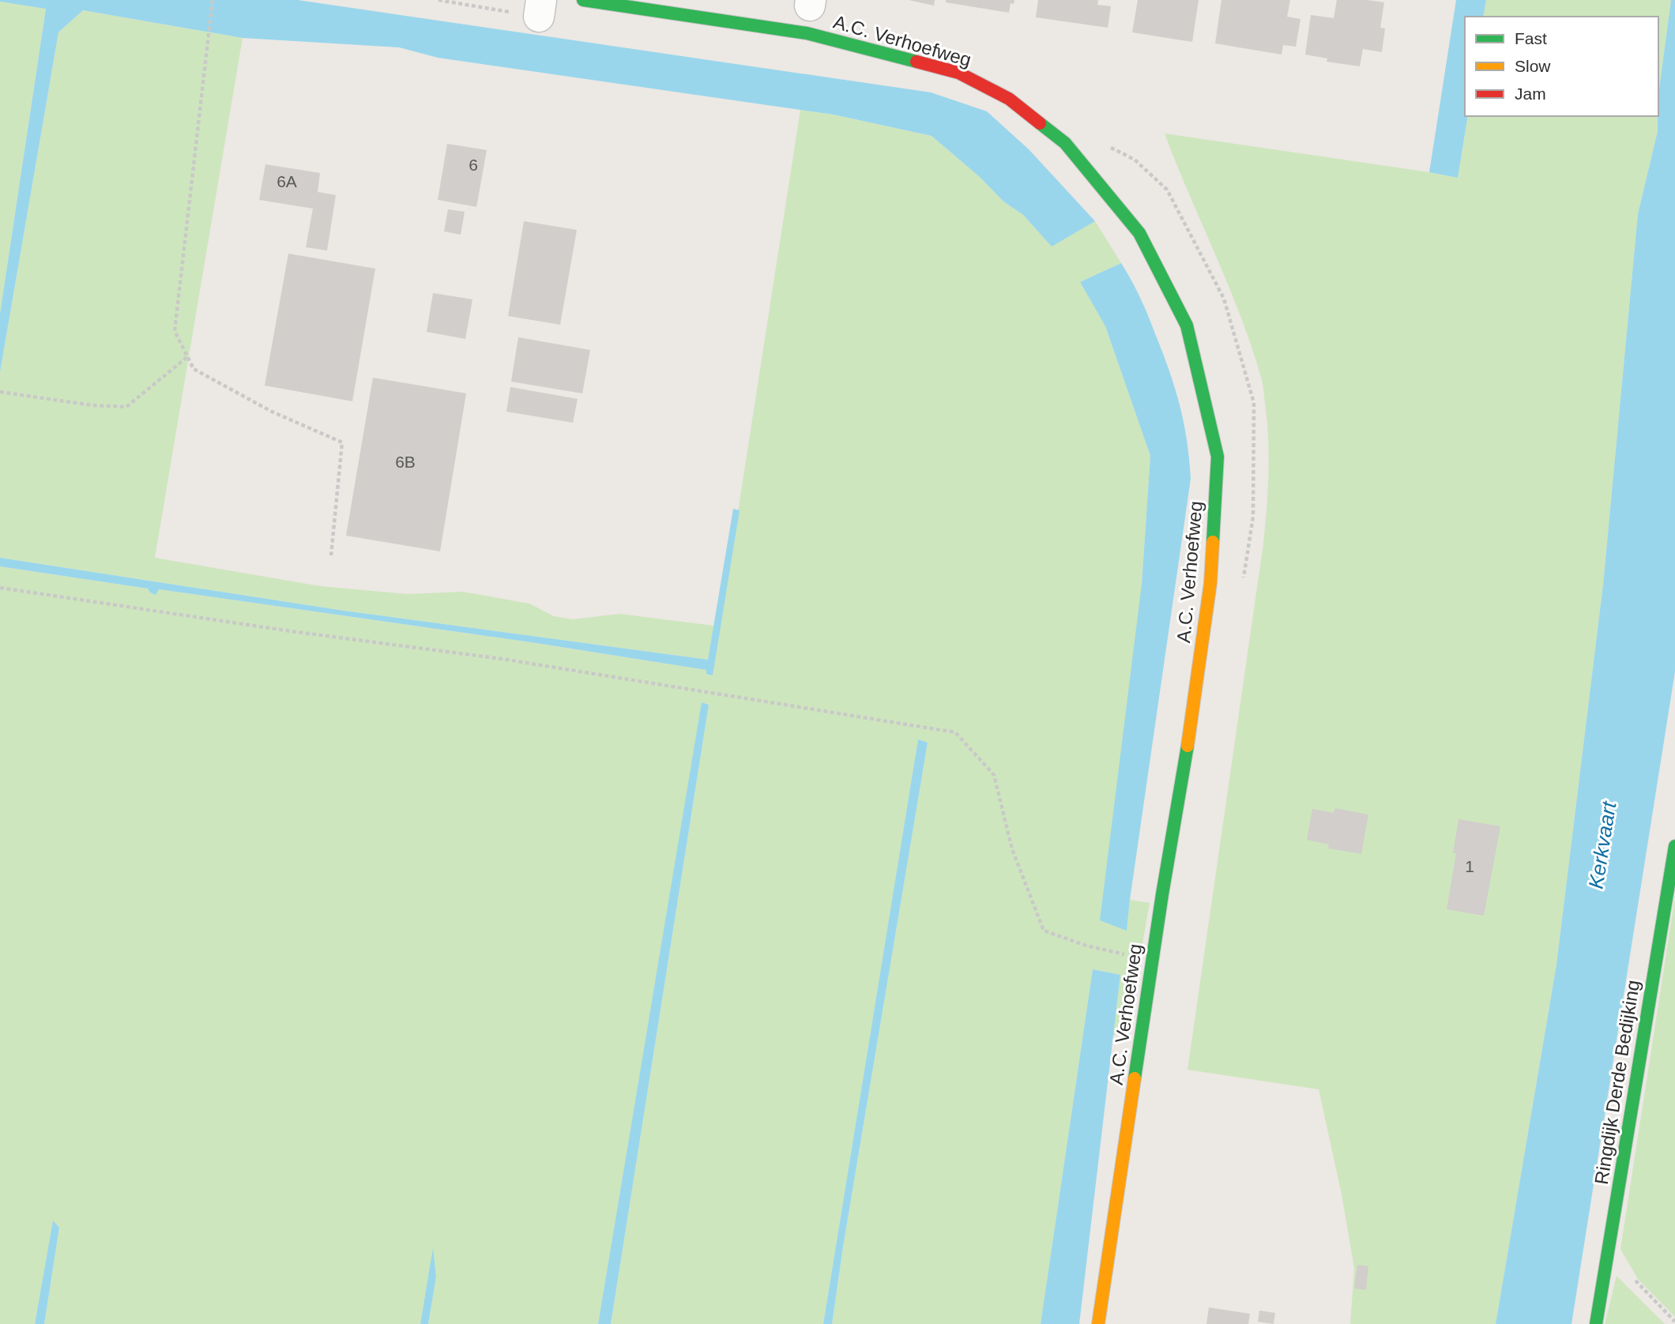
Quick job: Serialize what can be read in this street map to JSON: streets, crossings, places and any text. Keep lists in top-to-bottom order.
{
  "streets": {
    "street": ["A.C. Verhoefweg", "Ringdijk Derde Bedijking"]
  },
  "water": ["Kerkvaart"],
  "house_numbers": [
    "6",
    "6A",
    "6B",
    "1"
  ],
  "legend": ["Fast", "Slow", "Jam"]
}
